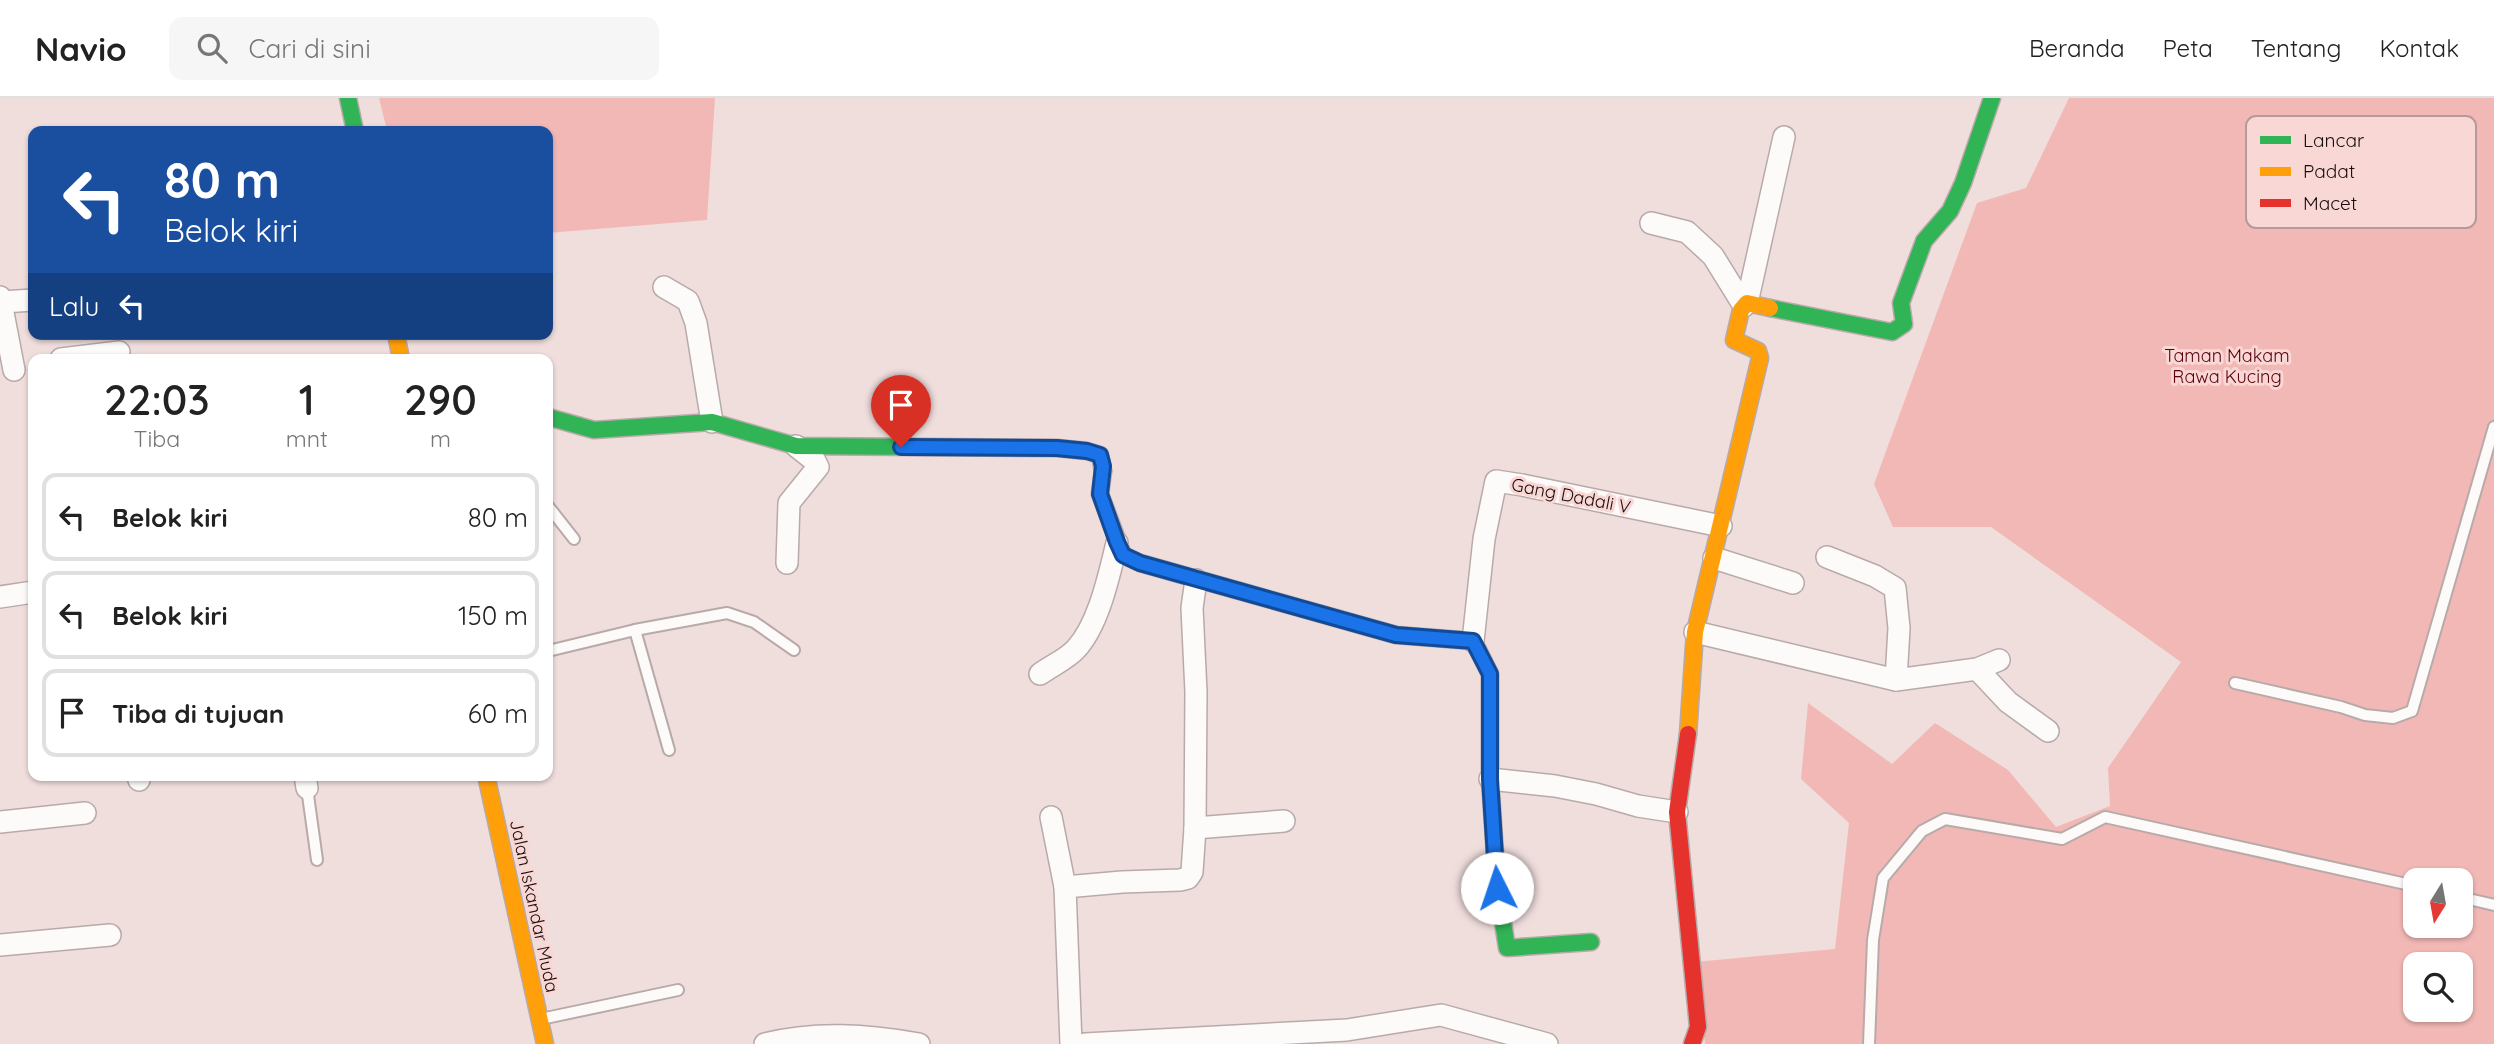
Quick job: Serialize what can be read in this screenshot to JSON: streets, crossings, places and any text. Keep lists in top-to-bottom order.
{
  "streets": {
    "street": ["Gang Dadali V", "Jalan Iskandar Muda"]
  },
  "parks": ["Taman Makam Rawa Kucing"],
  "legend": ["Lancar", "Padat", "Macet"],
  "north": "bottom",
  "page": {
    "header": "Navio",
    "search": "Cari di sini",
    "nav": [
      "Beranda",
      "Peta",
      "Tentang",
      "Kontak"
    ],
    "turn": ["80 m", "Belok kiri"],
    "then": "Lalu",
    "eta": [
      "22:03",
      "Tiba",
      "1",
      "mnt",
      "290",
      "m"
    ],
    "list": [
      {
        "name": "Belok kiri",
        "value": "80 m"
      },
      {
        "name": "Belok kiri",
        "value": "150 m"
      },
      {
        "name": "Tiba di tujuan",
        "value": "60 m"
      }
    ]
  }
}
